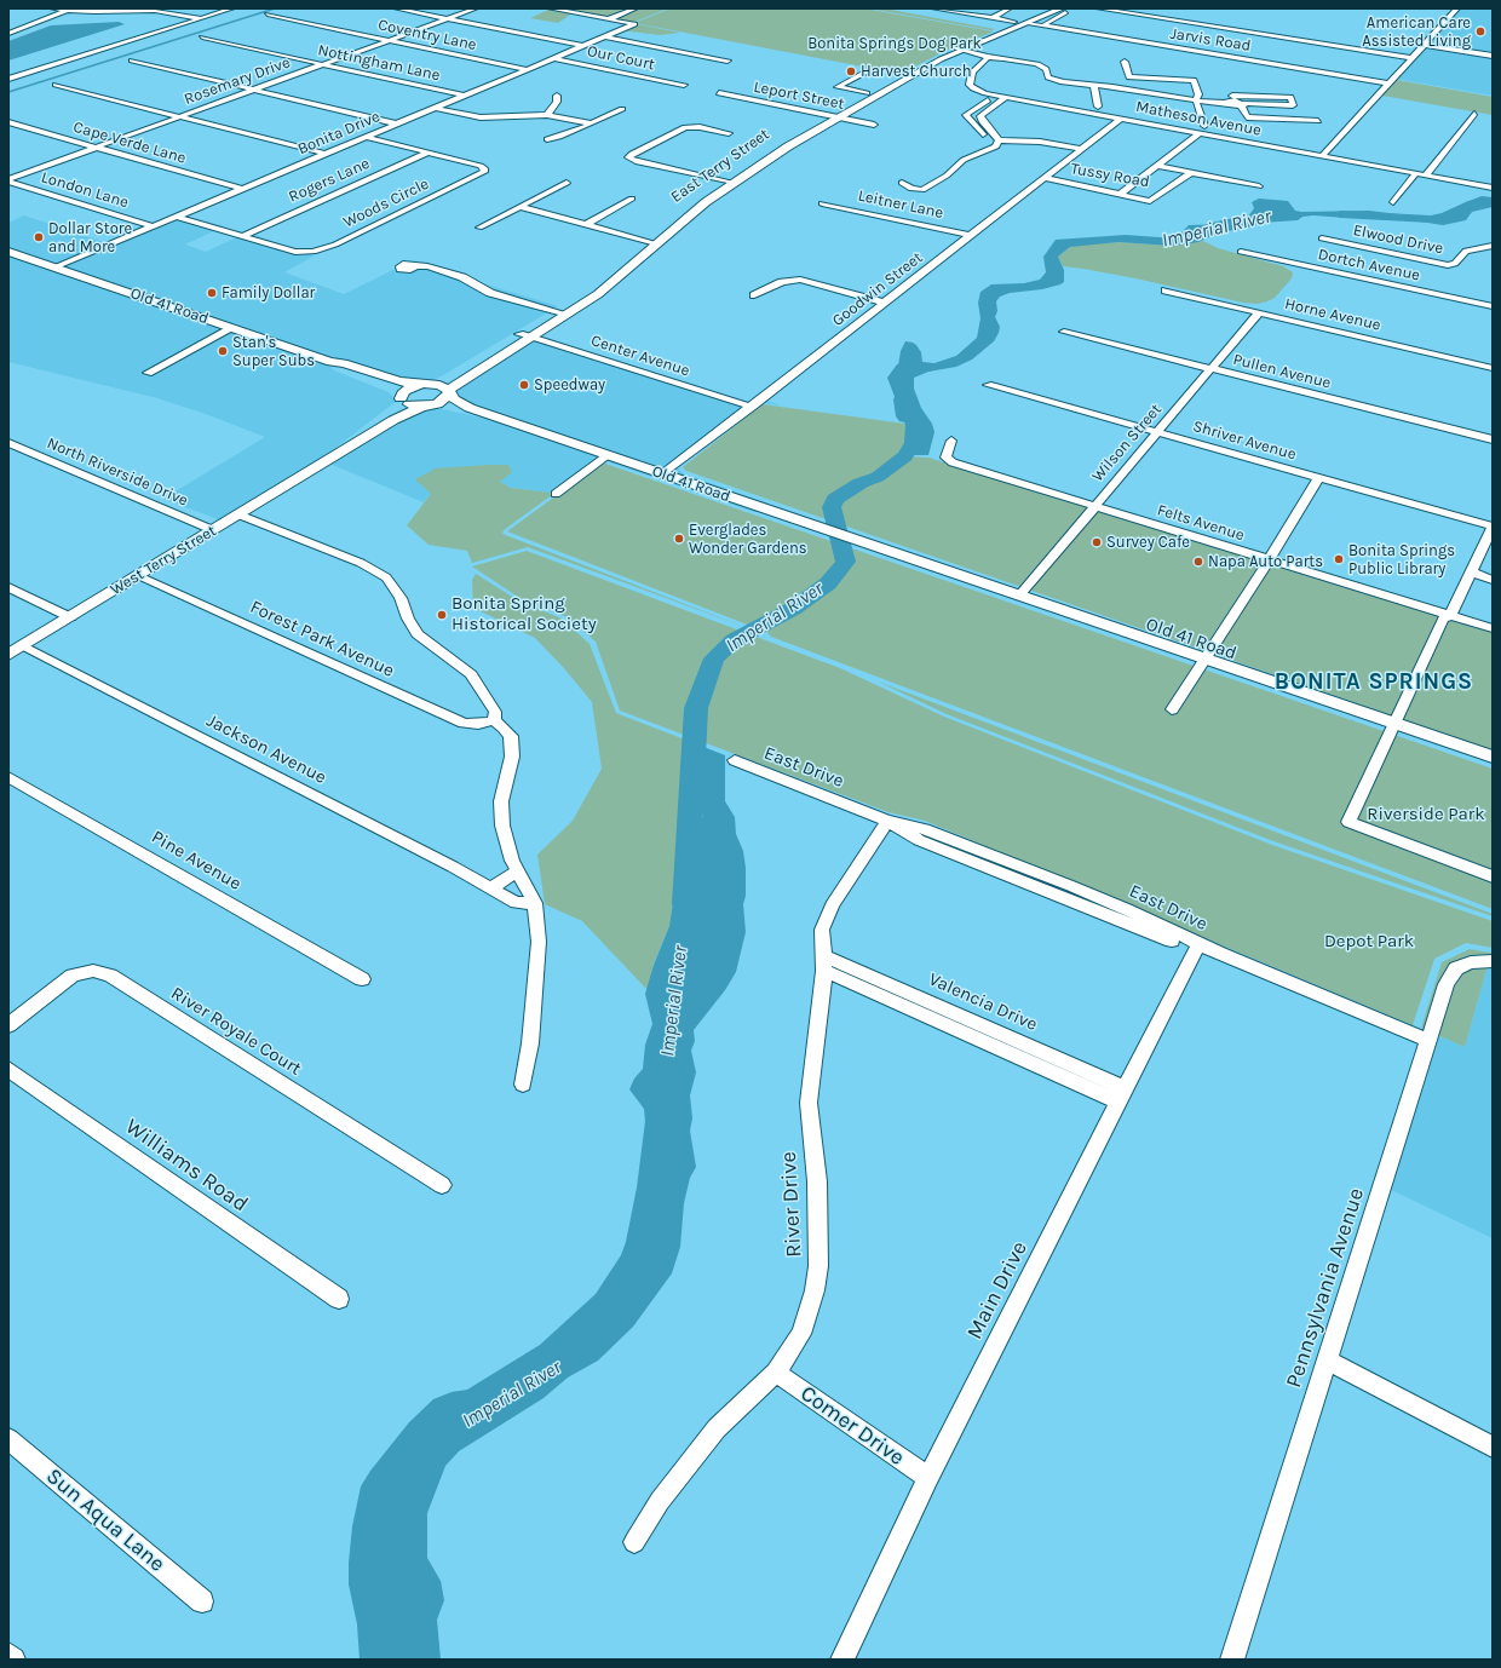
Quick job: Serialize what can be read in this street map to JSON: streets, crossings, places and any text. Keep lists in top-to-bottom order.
{
  "streets": {
    "street": [
      "Coventry Lane",
      "Jarvis Road",
      "Our Court",
      "Nottingham Lane",
      "Rosemary Drive",
      "Leport Street",
      "Matheson Avenue",
      "Bonita Drive",
      "Cape Verde Lane",
      "East Terry Street",
      "Tussy Road",
      "Rogers Lane",
      "London Lane",
      "Woods Circle",
      "Leitner Lane",
      "Elwood Drive",
      "Dortch Avenue",
      "Goodwin Street",
      "Old 41 Road",
      "Horne Avenue",
      "Center Avenue",
      "Pullen Avenue",
      "Shriver Avenue",
      "Wilson Street",
      "North Riverside Drive",
      "Felts Avenue",
      "West Terry Street",
      "Forest Park Avenue",
      "Jackson Avenue",
      "East Drive",
      "Pine Avenue",
      "Valencia Drive",
      "River Royale Court",
      "Williams Road",
      "River Drive",
      "Pennsylvania Avenue",
      "Main Drive",
      "Comer Drive",
      "Sun Aqua Lane"
    ]
  },
  "crossings": [
    ["Coventry Lane", "Rosemary Drive"],
    ["Coventry Lane", "Bonita Drive"],
    ["Our Court", "Bonita Drive"],
    ["Nottingham Lane", "Rosemary Drive"],
    ["Nottingham Lane", "Bonita Drive"],
    ["Rosemary Drive", "Cape Verde Lane"],
    ["Rosemary Drive", "London Lane"],
    ["Leport Street", "East Terry Street"],
    ["Matheson Avenue", "Goodwin Street"],
    ["Bonita Drive", "Cape Verde Lane"],
    ["Bonita Drive", "London Lane"],
    ["Bonita Drive", "Woods Circle"],
    ["Bonita Drive", "Old 41 Road"],
    ["East Terry Street", "Old 41 Road"],
    ["East Terry Street", "Center Avenue"],
    ["East Terry Street", "West Terry Street"],
    ["Tussy Road", "Goodwin Street"],
    ["Rogers Lane", "Woods Circle"],
    ["Leitner Lane", "Goodwin Street"],
    ["Goodwin Street", "Old 41 Road"],
    ["Goodwin Street", "Center Avenue"],
    ["Old 41 Road", "Wilson Street"],
    ["Old 41 Road", "West Terry Street"],
    ["Horne Avenue", "Wilson Street"],
    ["Pullen Avenue", "Wilson Street"],
    ["Shriver Avenue", "Wilson Street"],
    ["Wilson Street", "Felts Avenue"],
    ["North Riverside Drive", "West Terry Street"],
    ["West Terry Street", "Forest Park Avenue"],
    ["West Terry Street", "Jackson Avenue"],
    ["East Drive", "River Drive"],
    ["East Drive", "Pennsylvania Avenue"],
    ["East Drive", "Main Drive"],
    ["Valencia Drive", "River Drive"],
    ["Valencia Drive", "Main Drive"],
    ["River Drive", "Comer Drive"],
    ["Main Drive", "Comer Drive"]
  ],
  "districts": ["BONITA SPRINGS"],
  "water": ["Imperial River"],
  "parks": ["Bonita Springs Dog Park", "Riverside Park", "Depot Park"],
  "places": [
    "American Care Assisted Living",
    "Harvest Church",
    "Dollar Store and More",
    "Family Dollar",
    "Stan's Super Subs",
    "Speedway",
    "Everglades Wonder Gardens",
    "Survey Cafe",
    "Bonita Springs Public Library",
    "Napa Auto Parts",
    "Bonita Spring Historical Society"
  ]
}
